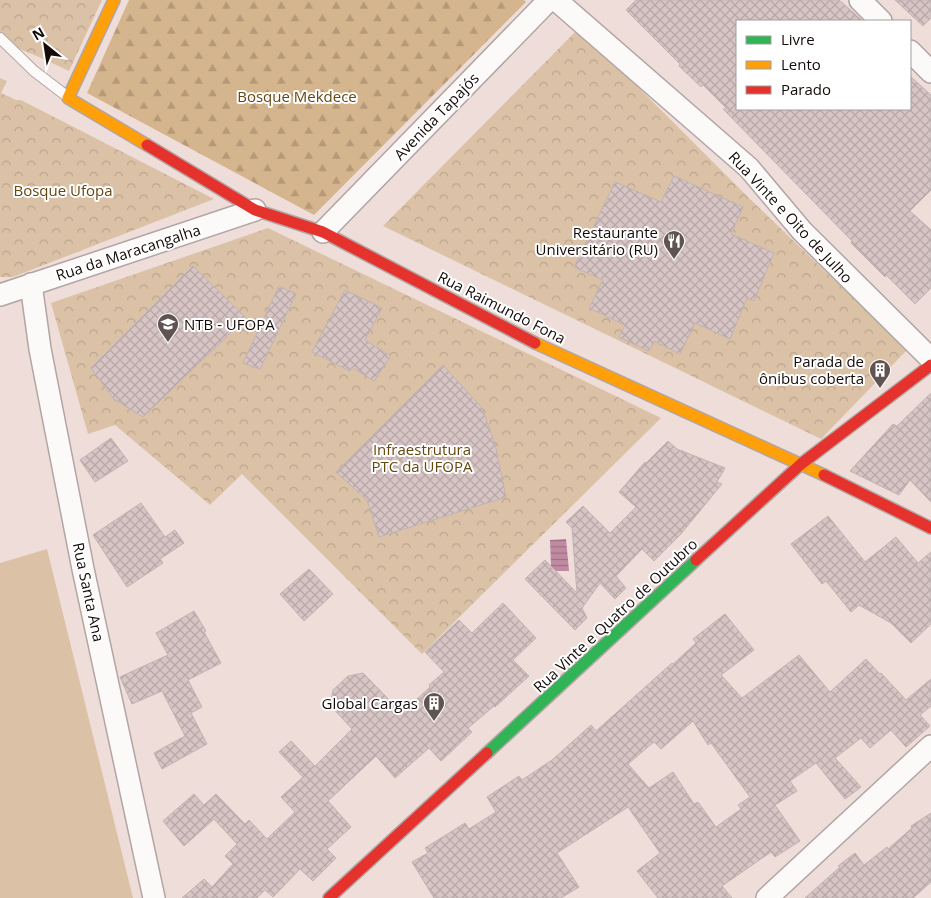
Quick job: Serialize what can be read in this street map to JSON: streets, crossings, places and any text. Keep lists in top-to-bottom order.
{
  "streets": {
    "street": [
      "Avenida Tapajós",
      "Rua Vinte e Oito de Julho",
      "Rua da Maracangalha",
      "Rua Raimundo Fona",
      "Rua Santa Ana",
      "Rua Vinte e Quatro de Outubro"
    ]
  },
  "crossings": [
    ["Avenida Tapajós", "Rua Raimundo Fona"],
    ["Rua da Maracangalha", "Rua Raimundo Fona"],
    ["Rua da Maracangalha", "Rua Santa Ana"],
    ["Rua Raimundo Fona", "Rua Vinte e Quatro de Outubro"]
  ],
  "parks": ["Bosque Mekdece", "Bosque Ufopa", "Infraestrutura PTC da UFOPA"],
  "places": {
    "restaurant": ["Restaurante Universitário (RU)"],
    "school or university": ["NTB - UFOPA"],
    "building": ["Parada de ônibus coberta", "Global Cargas"]
  },
  "legend": ["Livre", "Lento", "Parado"],
  "north": "top left"
}
